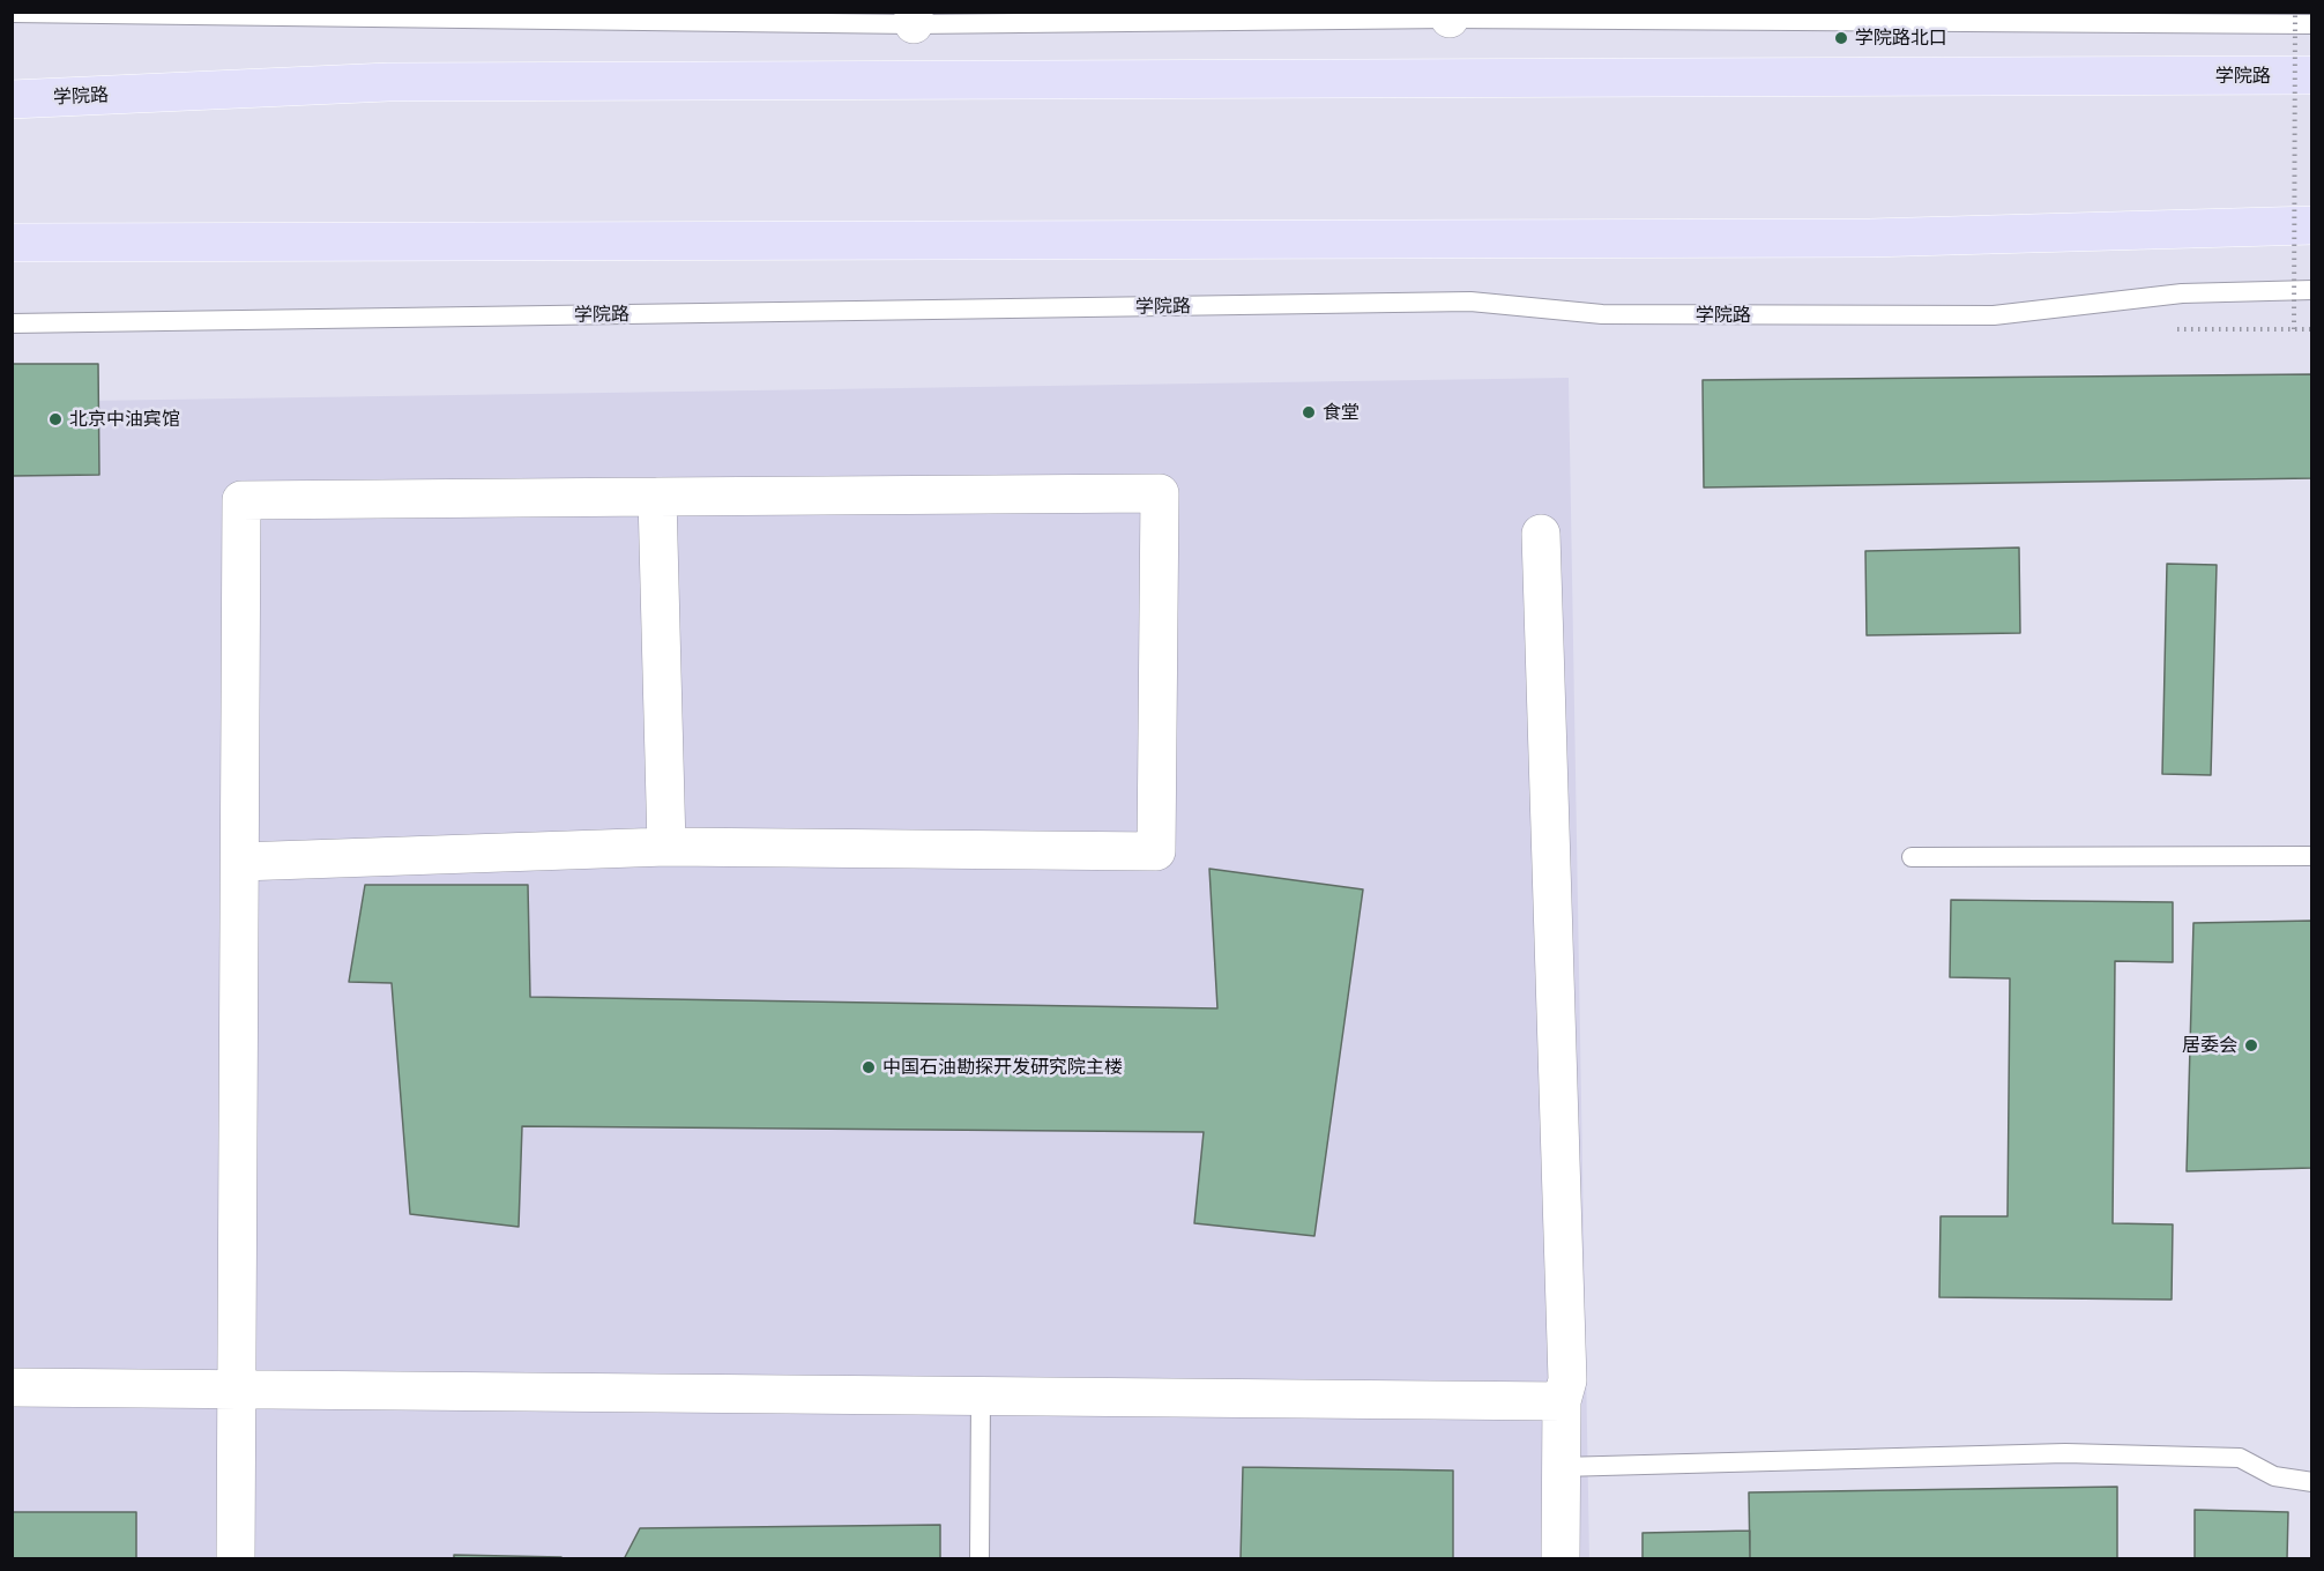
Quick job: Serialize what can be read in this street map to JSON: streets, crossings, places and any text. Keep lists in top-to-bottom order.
{
  "streets": {
    "main road": ["学院路"]
  },
  "places": [
    "学院路北口",
    "食堂",
    "北京中油宾馆",
    "居委会",
    "中国石油勘探开发研究院主楼"
  ]
}
